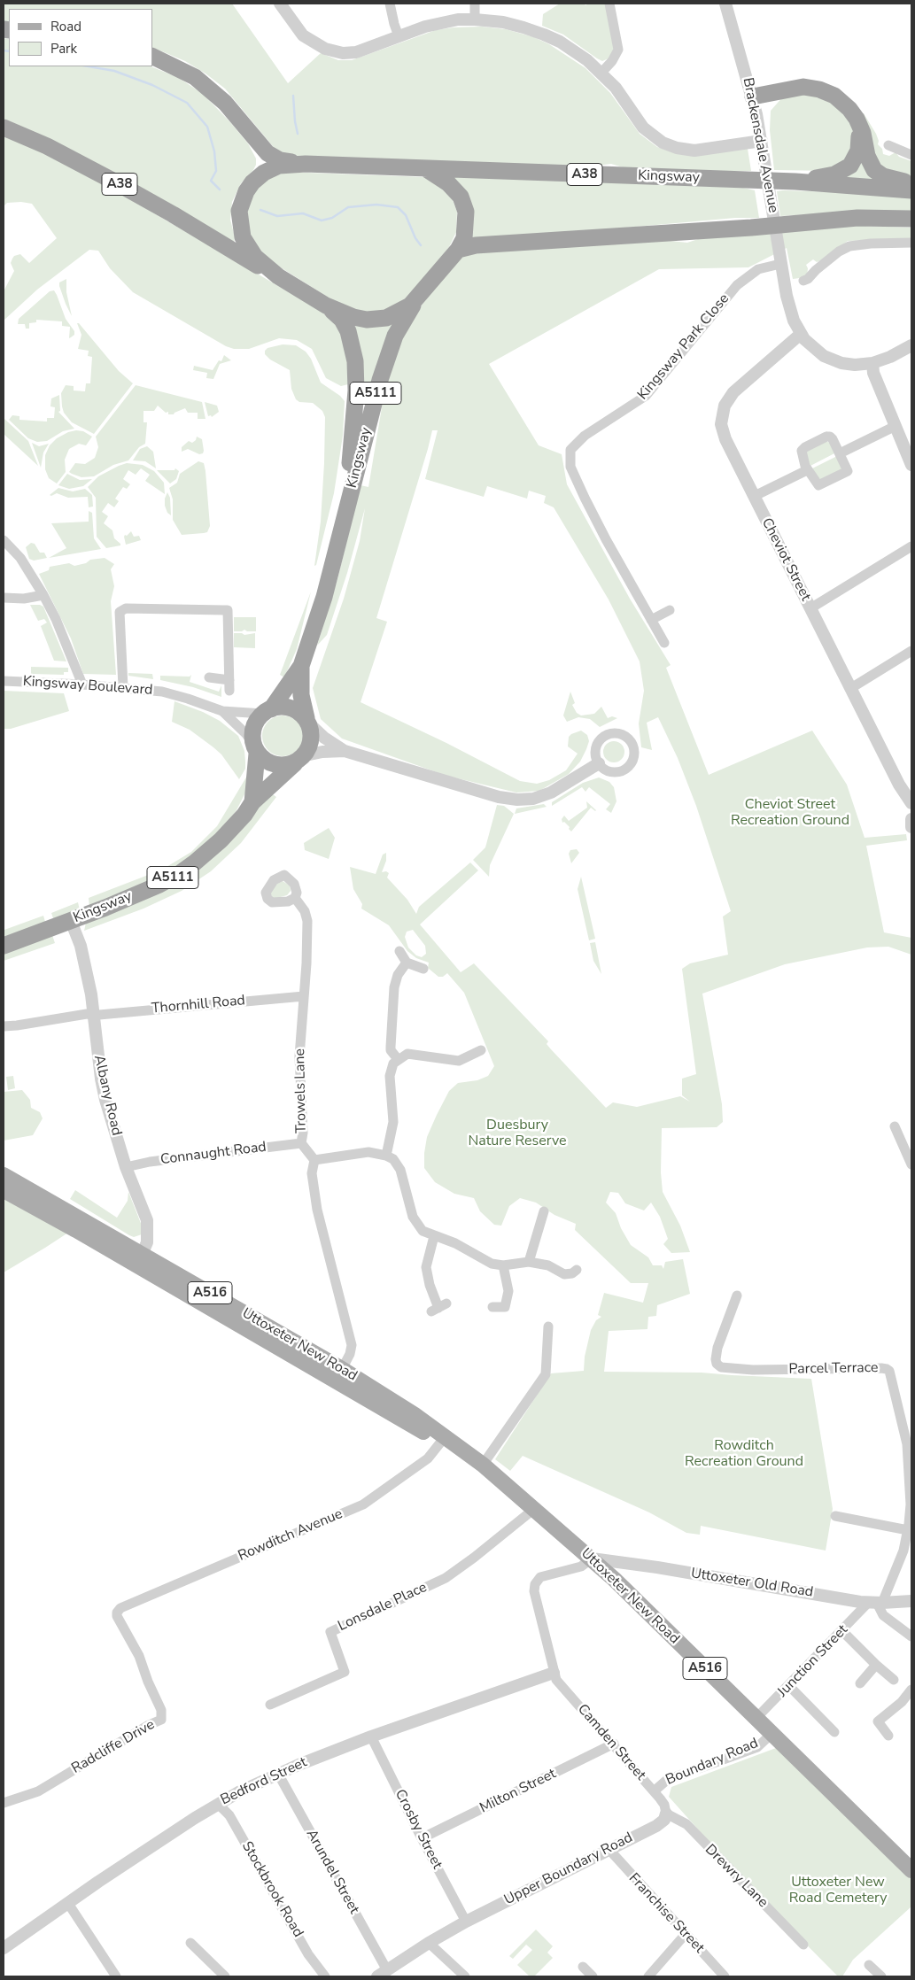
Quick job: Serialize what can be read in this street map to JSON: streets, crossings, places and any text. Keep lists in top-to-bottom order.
{
  "streets": {
    "highway": ["A38", "Kingsway", "A5111"],
    "main road": ["A516", "Uttoxeter New Road"],
    "street": [
      "Brackensdale Avenue",
      "Kingsway Park Close",
      "Cheviot Street",
      "Kingsway Boulevard",
      "Thornhill Road",
      "Trowels Lane",
      "Albany Road",
      "Connaught Road",
      "Parcel Terrace",
      "Rowditch Avenue",
      "Uttoxeter Old Road",
      "Lonsdale Place",
      "Junction Street",
      "Camden Street",
      "Radcliffe Drive",
      "Boundary Road",
      "Bedford Street",
      "Milton Street",
      "Crosby Street",
      "Upper Boundary Road",
      "Arundel Street",
      "Drewry Lane",
      "Stockbrook Road",
      "Franchise Street"
    ]
  },
  "crossings": [
    ["Brackensdale Avenue", "Kingsway Park Close"],
    ["Brackensdale Avenue", "Cheviot Street"],
    ["A38", "Kingsway"],
    ["Kingsway", "A5111"],
    ["Kingsway", "Albany Road"],
    ["Thornhill Road", "Trowels Lane"],
    ["Thornhill Road", "Albany Road"],
    ["Trowels Lane", "Connaught Road"],
    ["Albany Road", "Connaught Road"],
    ["Albany Road", "Uttoxeter New Road"],
    ["Uttoxeter New Road", "Rowditch Avenue"],
    ["Uttoxeter New Road", "Uttoxeter Old Road"],
    ["Uttoxeter New Road", "Lonsdale Place"],
    ["Uttoxeter New Road", "Junction Street"],
    ["Uttoxeter New Road", "Boundary Road"],
    ["Parcel Terrace", "Uttoxeter Old Road"],
    ["Parcel Terrace", "Junction Street"],
    ["Rowditch Avenue", "Radcliffe Drive"],
    ["Uttoxeter Old Road", "Junction Street"],
    ["Camden Street", "Boundary Road"],
    ["Camden Street", "Bedford Street"],
    ["Camden Street", "Milton Street"],
    ["Camden Street", "Upper Boundary Road"],
    ["Camden Street", "Drewry Lane"],
    ["Bedford Street", "Crosby Street"],
    ["Bedford Street", "Arundel Street"],
    ["Bedford Street", "Stockbrook Road"],
    ["Milton Street", "Crosby Street"],
    ["Crosby Street", "Upper Boundary Road"],
    ["Upper Boundary Road", "Arundel Street"],
    ["Upper Boundary Road", "Drewry Lane"],
    ["Upper Boundary Road", "Franchise Street"]
  ],
  "parks": [
    "Cheviot Street Recreation Ground",
    "Duesbury Nature Reserve",
    "Rowditch Recreation Ground",
    "Uttoxeter New Road Cemetery"
  ],
  "legend": ["Road", "Park"]
}
